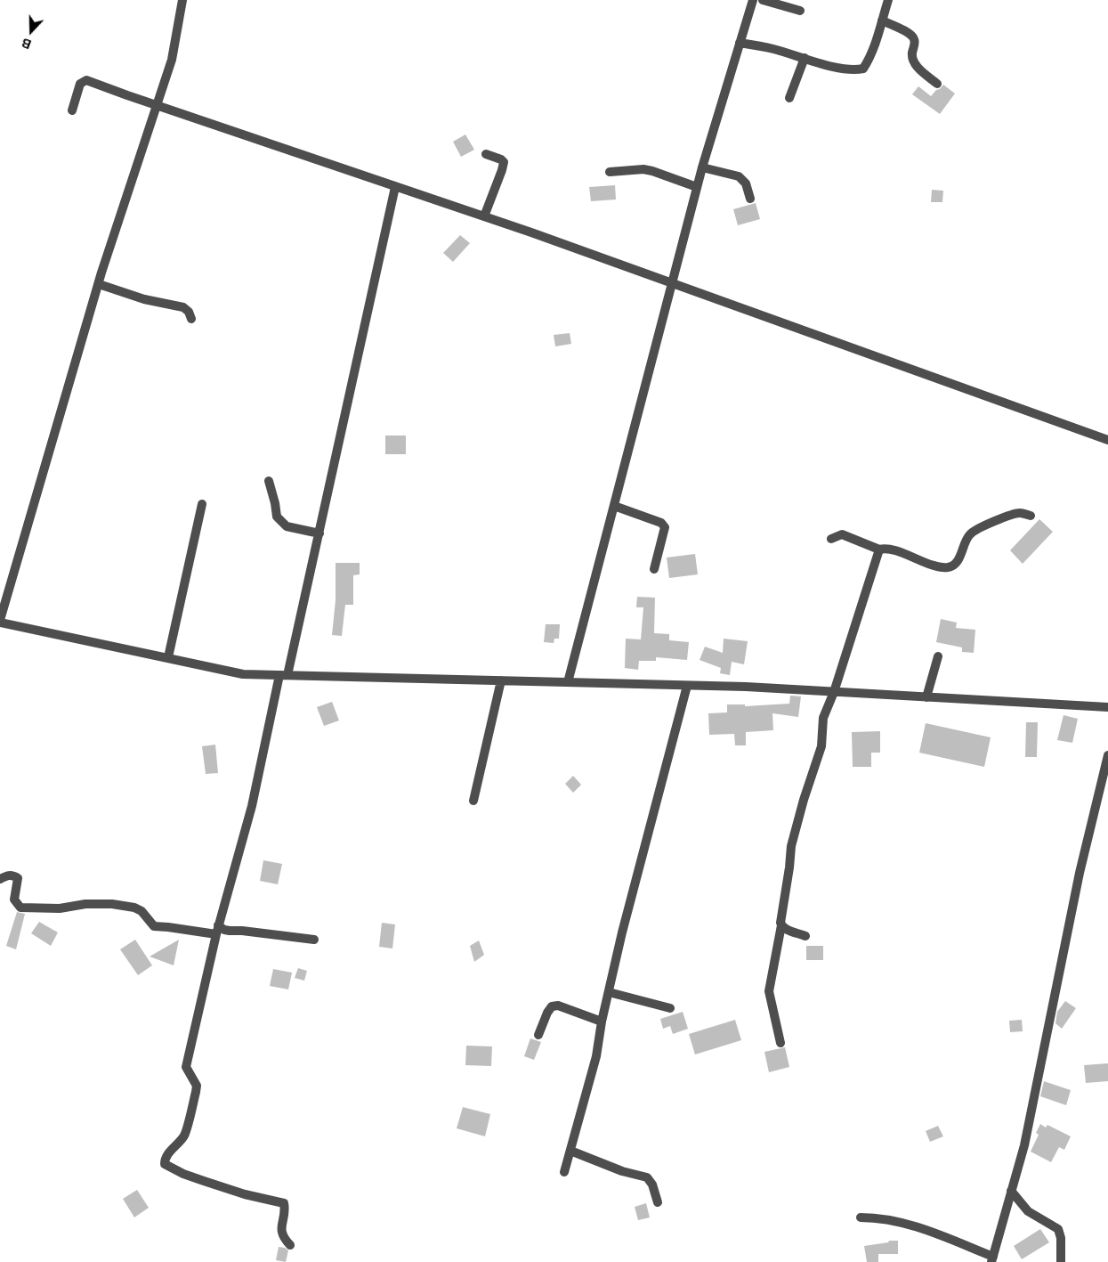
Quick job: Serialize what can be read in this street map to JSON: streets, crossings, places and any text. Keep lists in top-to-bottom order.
{
  "north": "bottom"
}
